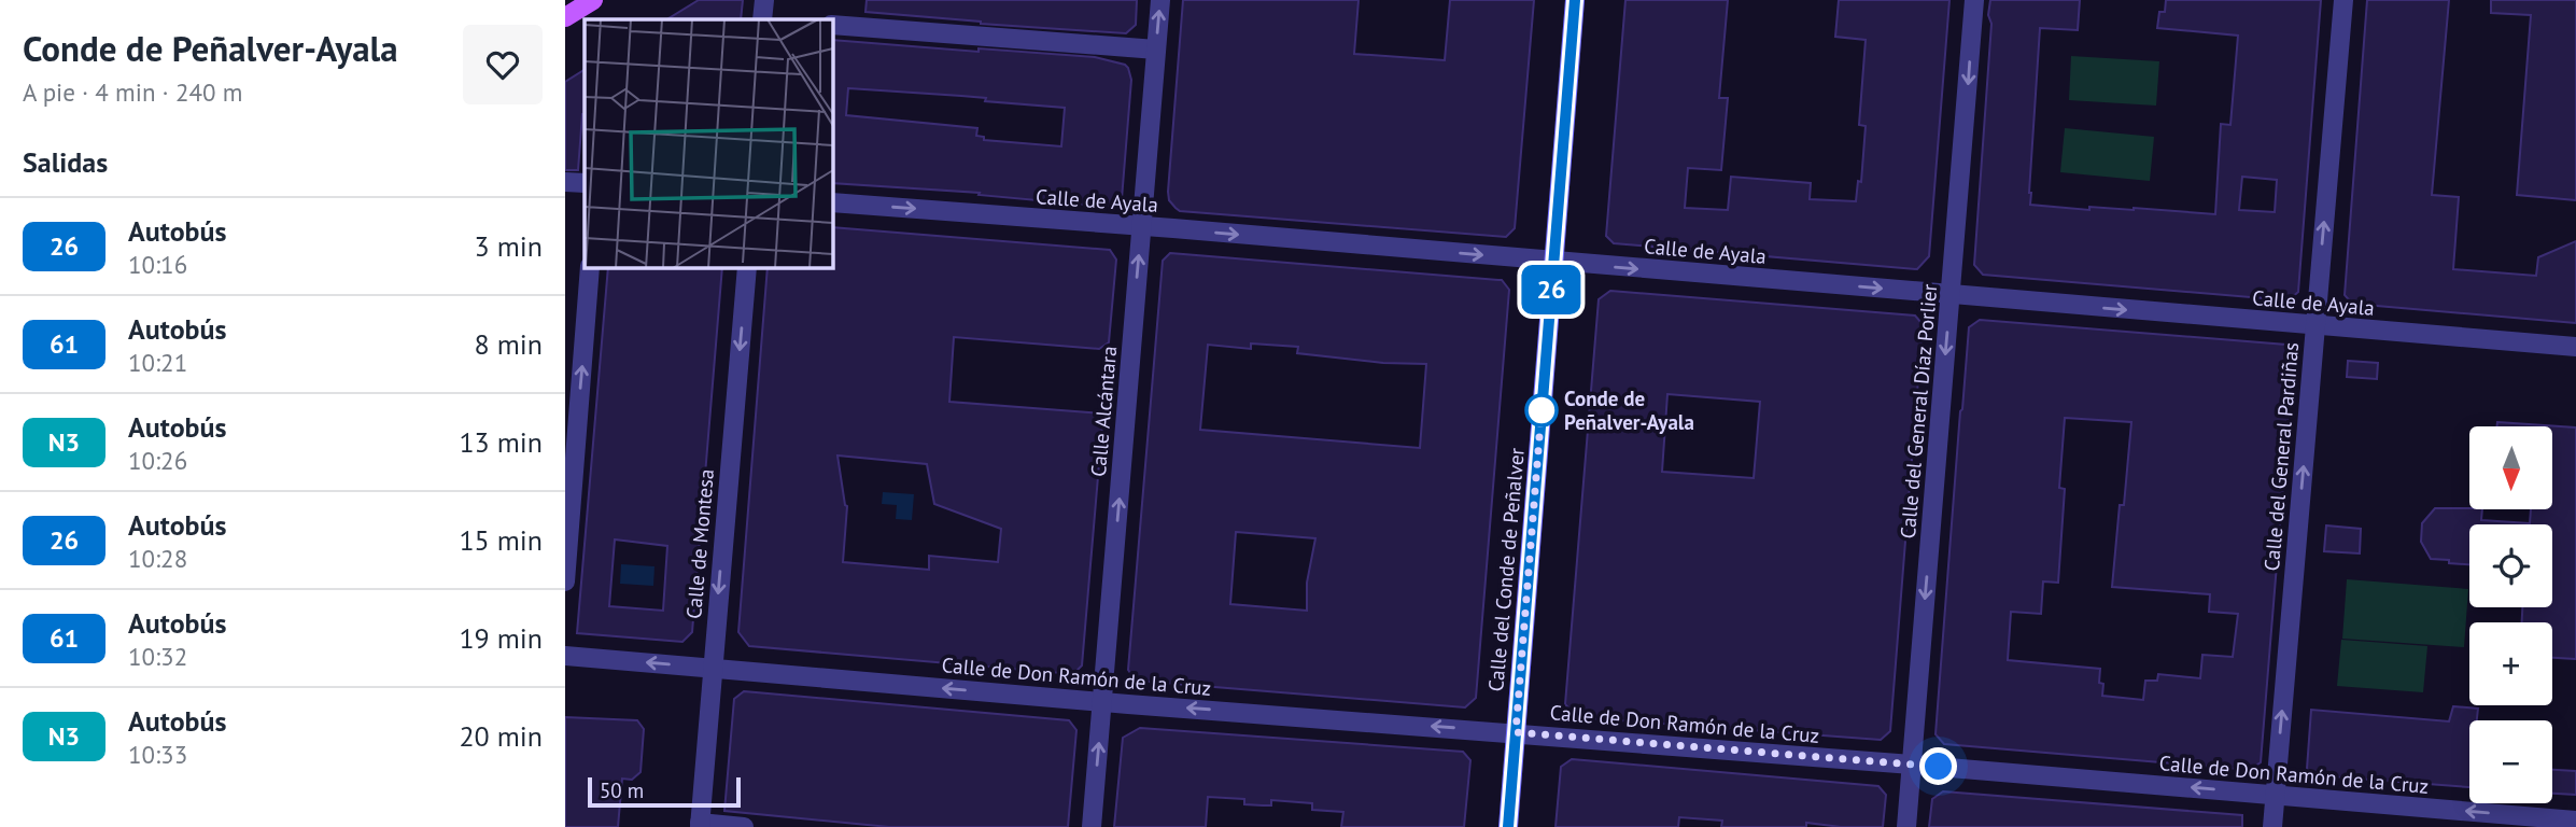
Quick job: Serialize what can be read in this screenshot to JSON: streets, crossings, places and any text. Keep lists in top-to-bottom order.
{
  "streets": {
    "street": [
      "Calle de Ayala",
      "Calle Alcántara",
      "Calle del General Díaz Porlier",
      "Calle del General Pardiñas",
      "Calle de Montesa",
      "Calle del Conde de Peñalver",
      "Calle de Don Ramón de la Cruz"
    ]
  },
  "crossings": [
    ["Calle de Ayala", "Calle Alcántara"],
    ["Calle de Ayala", "Calle del General Díaz Porlier"],
    ["Calle de Ayala", "Calle del General Pardiñas"],
    ["Calle de Ayala", "Calle del Conde de Peñalver"],
    ["Calle Alcántara", "Calle de Don Ramón de la Cruz"],
    ["Calle del General Díaz Porlier", "Calle de Don Ramón de la Cruz"],
    ["Calle del General Pardiñas", "Calle de Don Ramón de la Cruz"],
    ["Calle de Montesa", "Calle de Don Ramón de la Cruz"],
    ["Calle del Conde de Peñalver", "Calle de Don Ramón de la Cruz"]
  ],
  "one_way": [
    "Calle de Ayala",
    "Calle Alcántara",
    "Calle del General Díaz Porlier",
    "Calle del General Pardiñas",
    "Calle de Don Ramón de la Cruz"
  ],
  "places": ["Conde de Peñalver-Ayala"],
  "lines": ["bus line 26"],
  "scale_bar": "50 m",
  "north": "bottom",
  "page": {
    "heading": [
      ["Conde de Peñalver-Ayala", "A pie · 4 min · 240 m"],
      "Salidas"
    ],
    "on_map": "26",
    "list": [
      {
        "mark": "26",
        "name": "Autobús",
        "note": "10:16",
        "value": "3 min"
      },
      {
        "mark": "61",
        "name": "Autobús",
        "note": "10:21",
        "value": "8 min"
      },
      {
        "mark": "N3",
        "name": "Autobús",
        "note": "10:26",
        "value": "13 min"
      },
      {
        "mark": "26",
        "name": "Autobús",
        "note": "10:28",
        "value": "15 min"
      },
      {
        "mark": "61",
        "name": "Autobús",
        "note": "10:32",
        "value": "19 min"
      },
      {
        "mark": "N3",
        "name": "Autobús",
        "note": "10:33",
        "value": "20 min"
      }
    ],
    "map_buttons": ["+", "−"],
    "scale": "50 m"
  }
}
